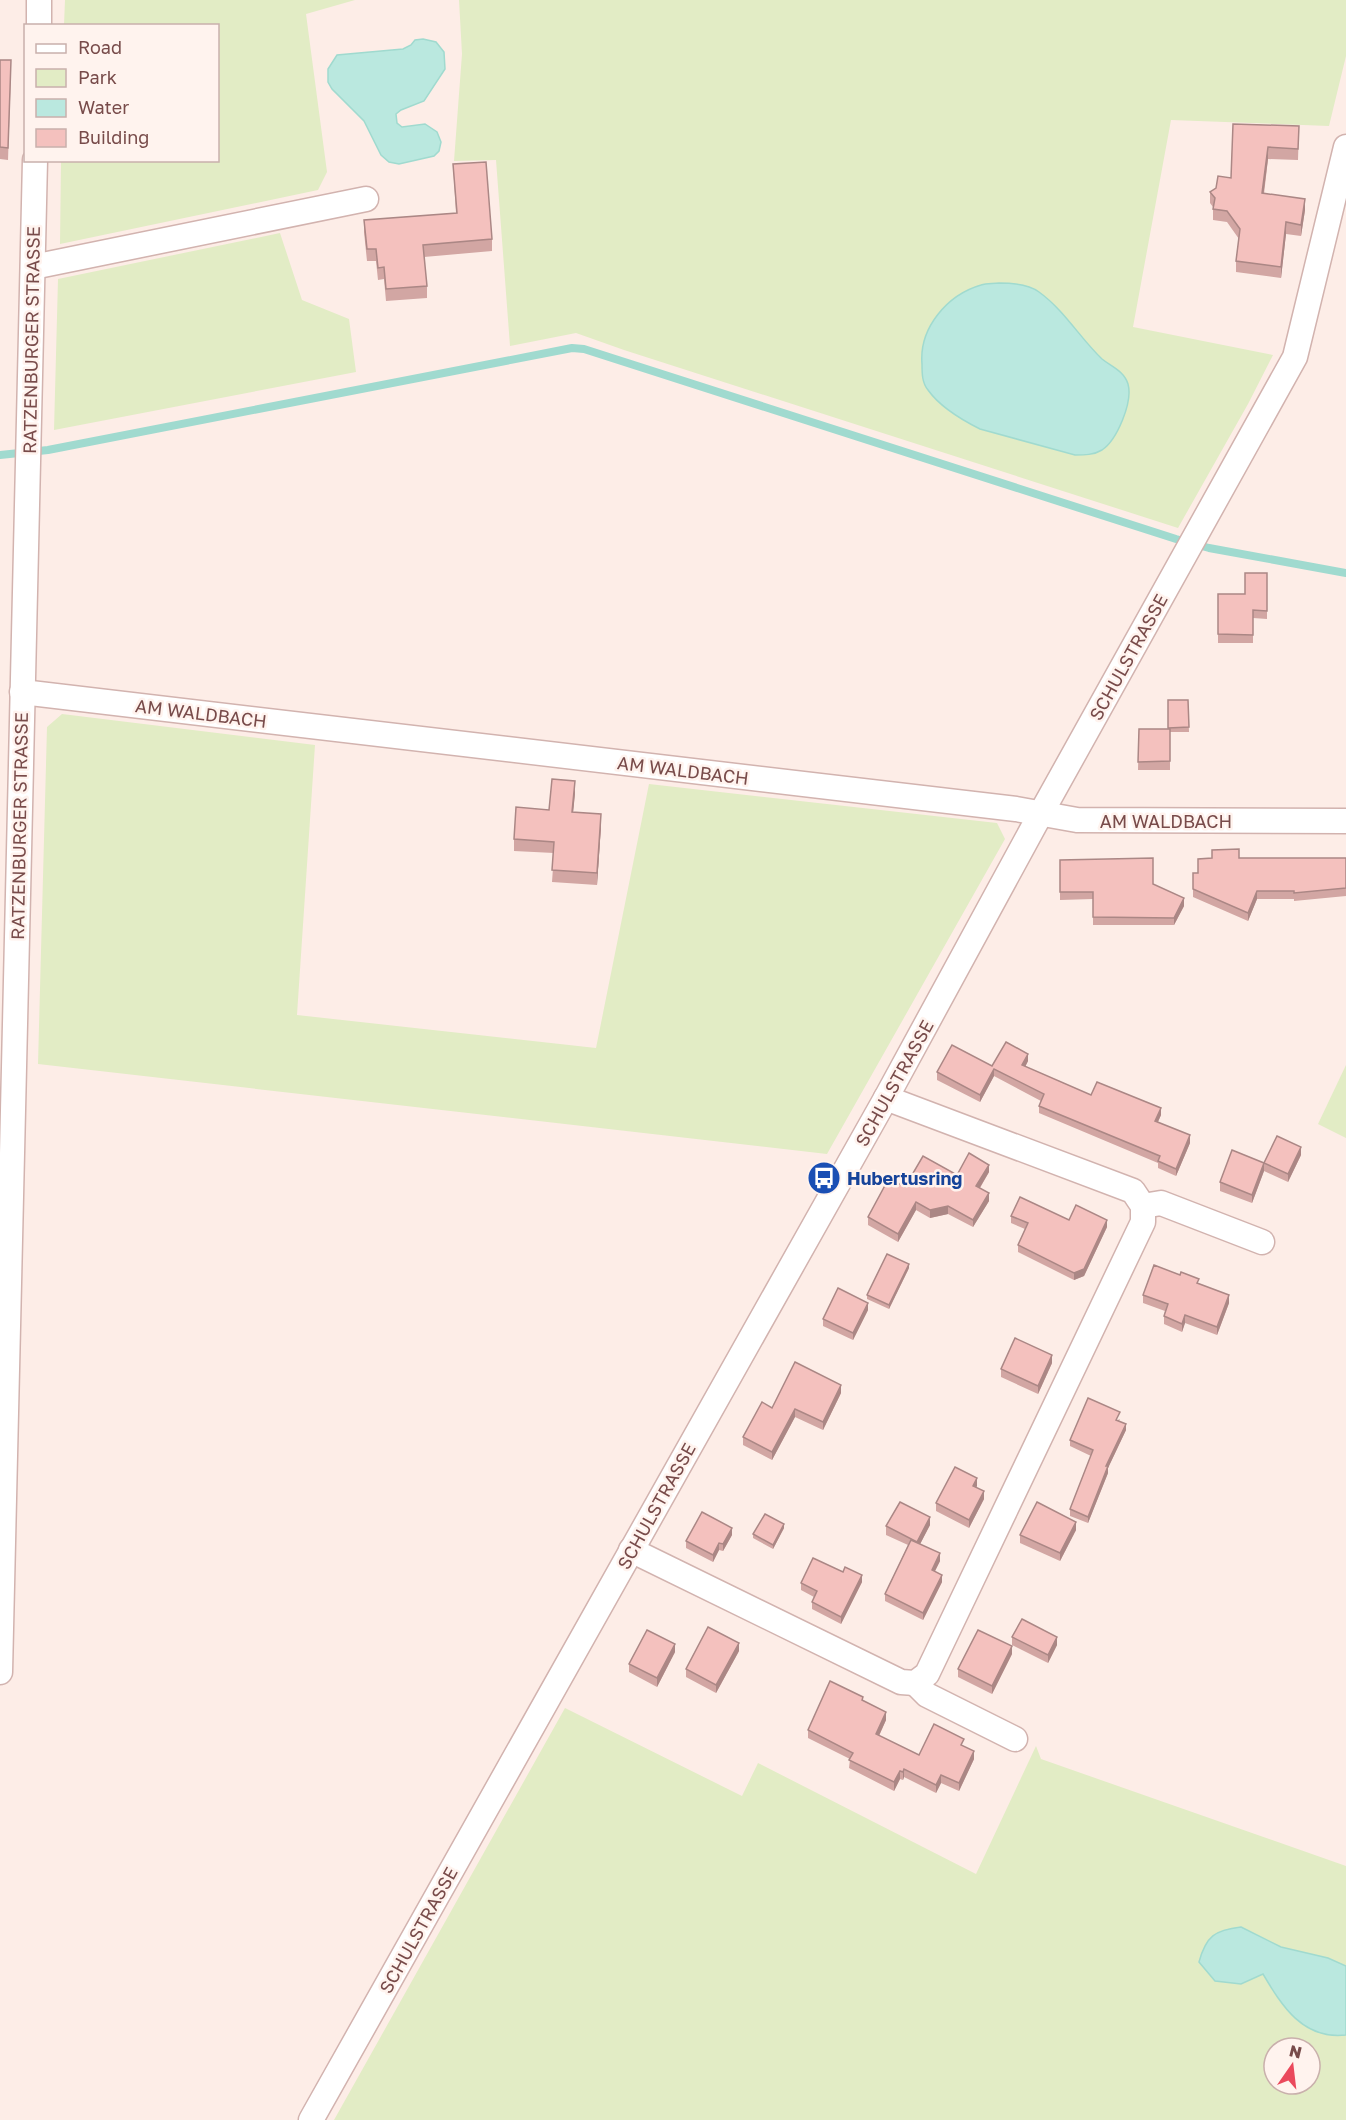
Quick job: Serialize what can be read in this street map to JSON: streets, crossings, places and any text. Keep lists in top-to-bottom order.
{
  "streets": {
    "street": ["RATZENBURGER STRASSE", "SCHULSTRASSE", "AM WALDBACH"]
  },
  "crossings": [
    ["RATZENBURGER STRASSE", "AM WALDBACH"],
    ["SCHULSTRASSE", "AM WALDBACH"]
  ],
  "places": {
    "bus stop": ["Hubertusring"]
  },
  "legend": [
    "Road",
    "Park",
    "Water",
    "Building"
  ],
  "north": "top"
}
